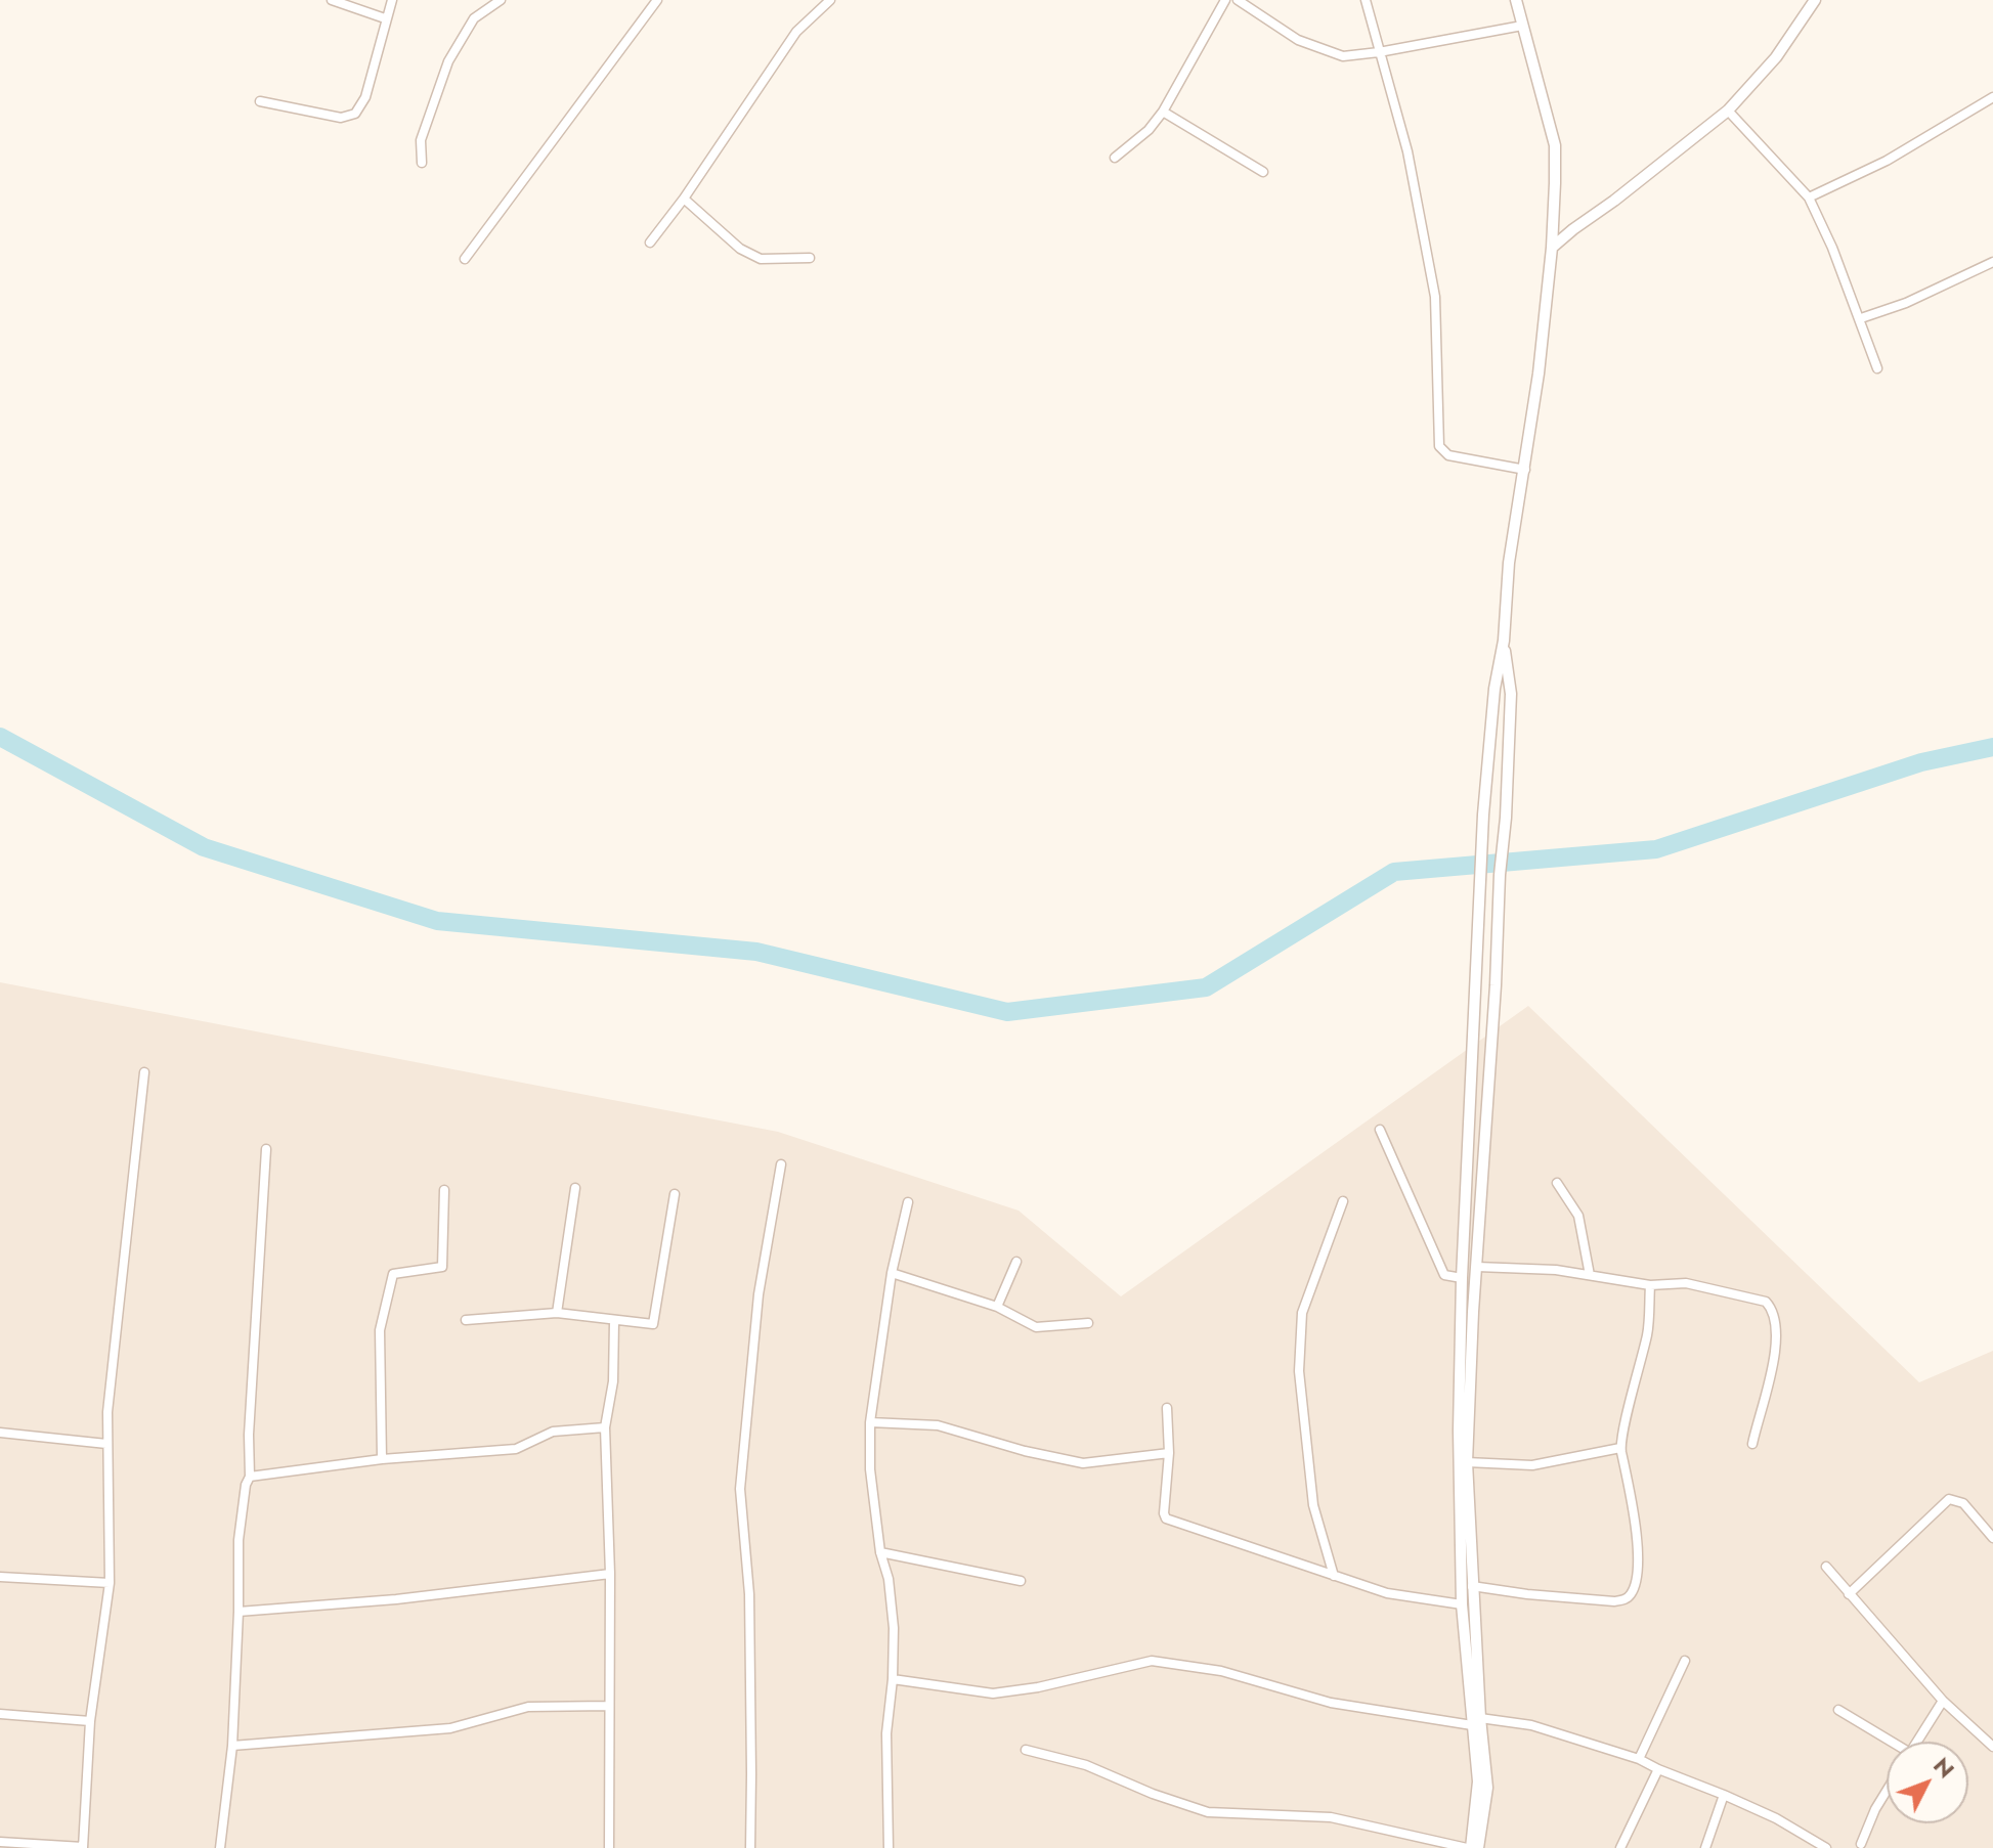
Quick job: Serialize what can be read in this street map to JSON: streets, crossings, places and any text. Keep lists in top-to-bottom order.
{
  "north": "top right"
}
